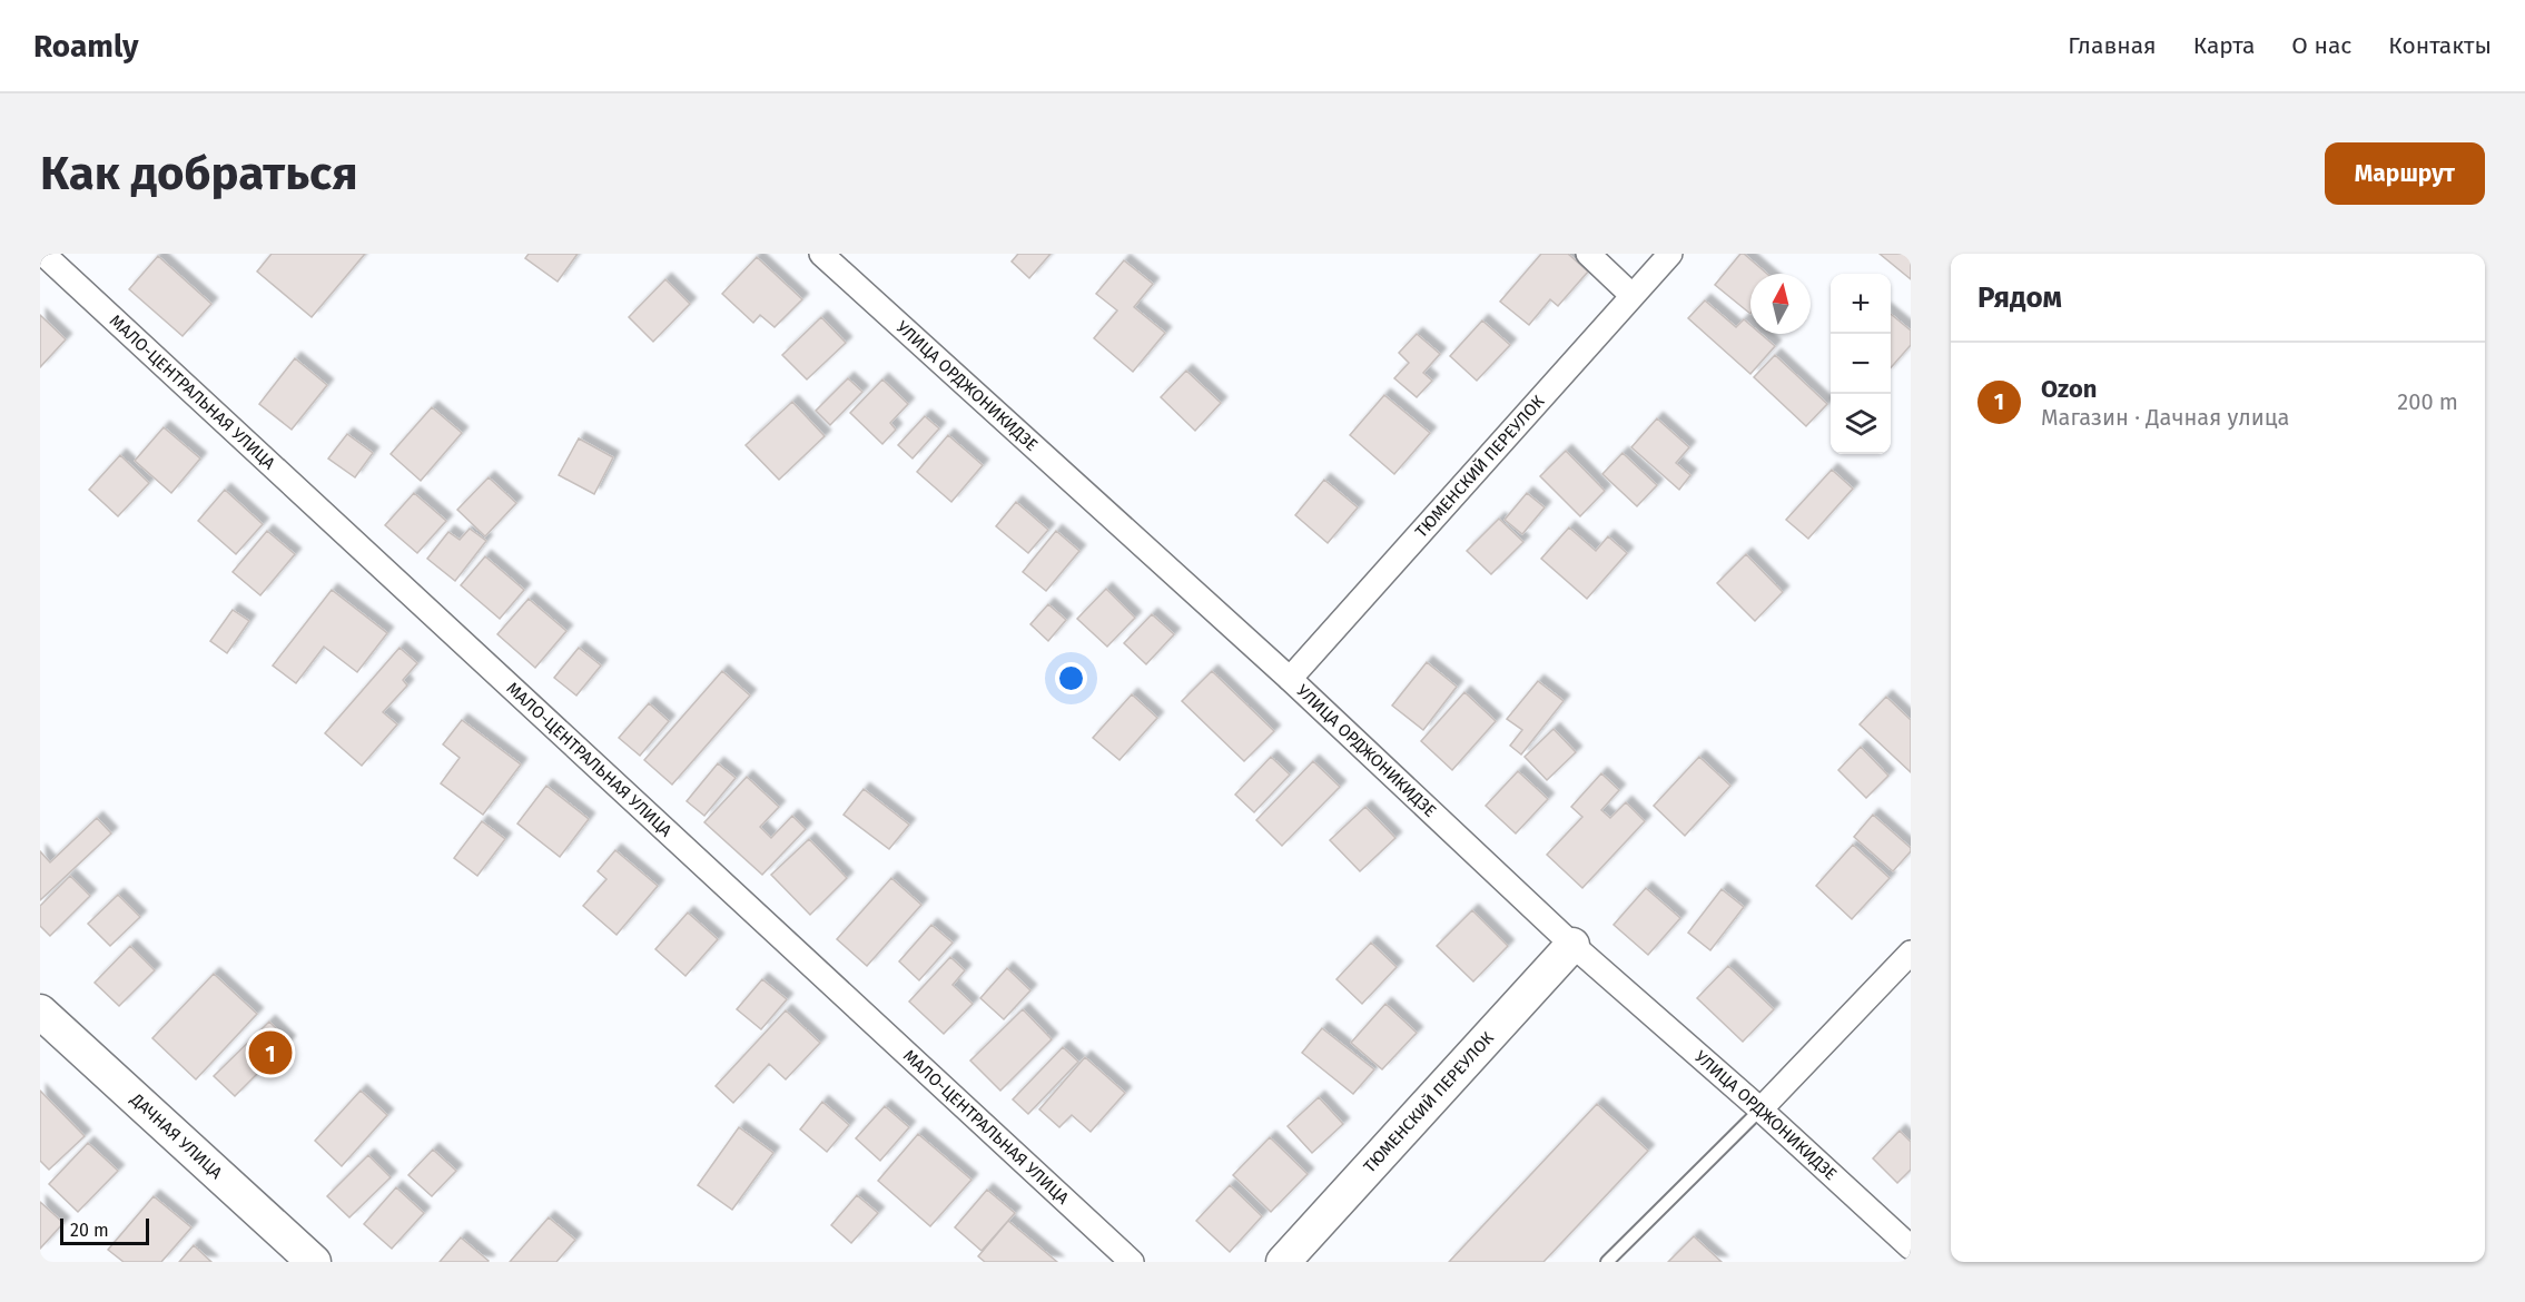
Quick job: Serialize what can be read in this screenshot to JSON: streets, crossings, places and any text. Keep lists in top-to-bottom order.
{
  "streets": {
    "street": [
      "УЛИЦА ОРДЖОНИКИДЗЕ",
      "МАЛО-ЦЕНТРАЛЬНАЯ УЛИЦА",
      "ТЮМЕНСКИЙ ПЕРЕУЛОК",
      "ДАЧНАЯ УЛИЦА"
    ]
  },
  "crossings": [
    ["УЛИЦА ОРДЖОНИКИДЗЕ", "ТЮМЕНСКИЙ ПЕРЕУЛОК"]
  ],
  "scale_bar": "20 m",
  "north": "top",
  "page": {
    "header": "Roamly",
    "nav": [
      "Главная",
      "Карта",
      "О нас",
      "Контакты"
    ],
    "buttons": "Маршрут",
    "title": "Как добраться",
    "heading": "Рядом",
    "map_buttons": ["+", "−"],
    "list": [
      {
        "mark": "1",
        "name": "Ozon",
        "note": "Магазин · Дачная улица",
        "value": "200 m"
      }
    ],
    "pins": "1",
    "scale": "20 m"
  }
}
